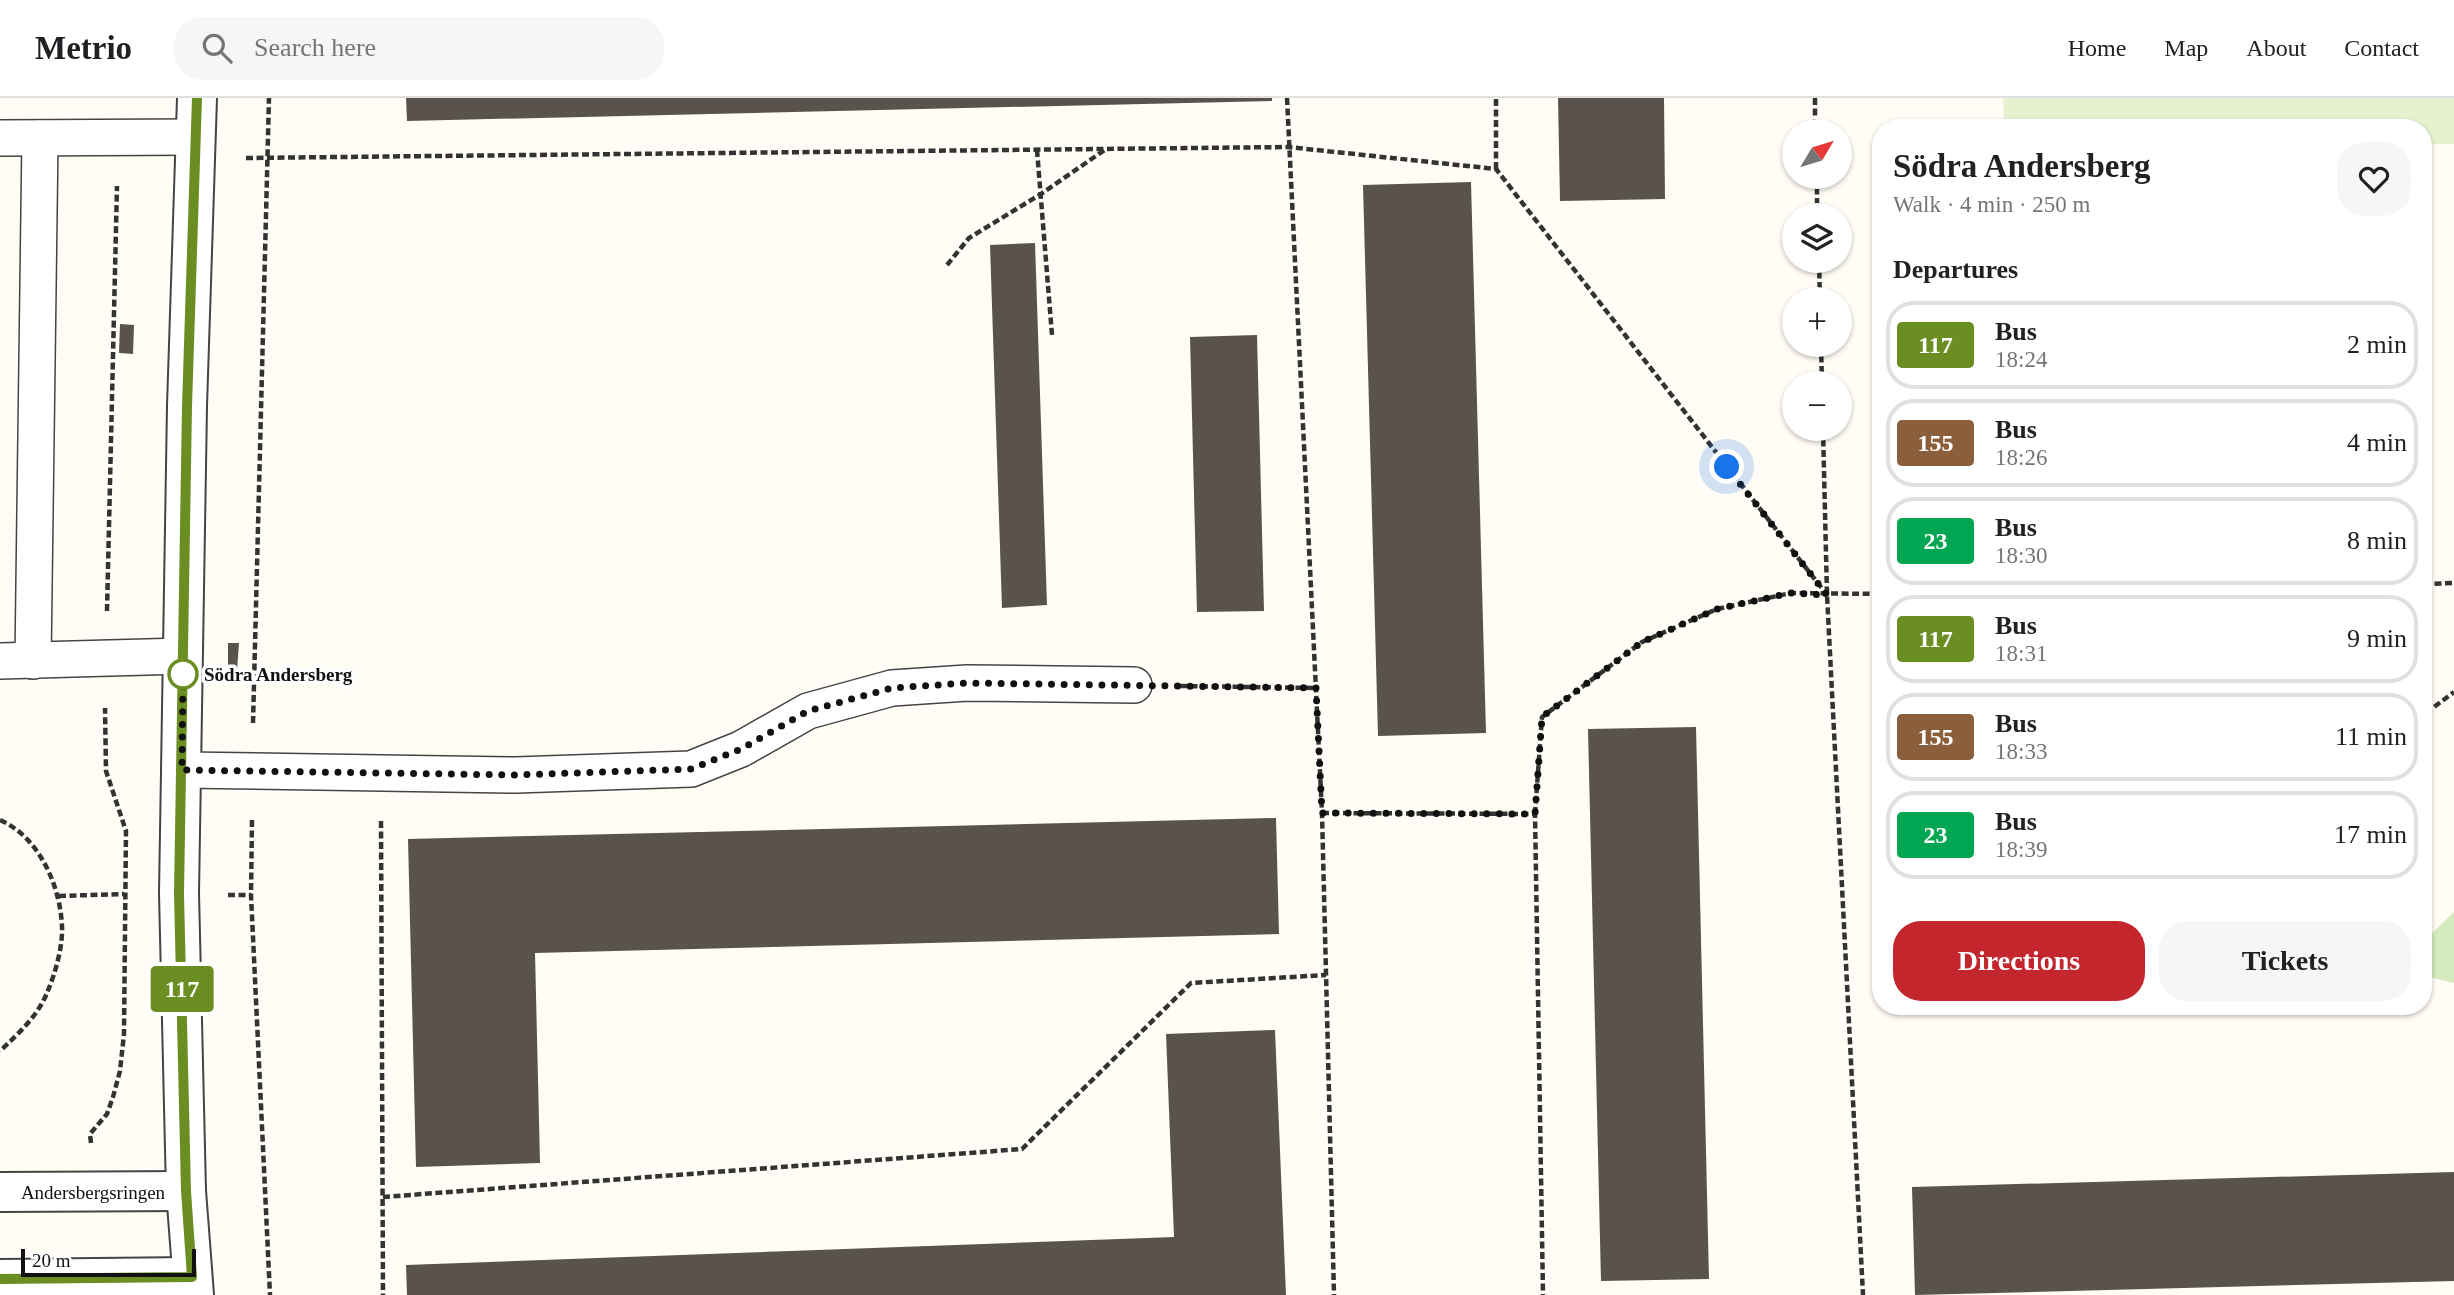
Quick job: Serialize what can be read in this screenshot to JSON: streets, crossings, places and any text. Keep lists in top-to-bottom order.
{
  "streets": {
    "street": ["Andersbergsringen"]
  },
  "places": ["Södra Andersberg"],
  "lines": ["bus line 117"],
  "scale_bar": "20 m",
  "north": "top right",
  "page": {
    "header": "Metrio",
    "search": "Search here",
    "nav": [
      "Home",
      "Map",
      "About",
      "Contact"
    ],
    "on_map": "117",
    "map_buttons": ["+", "−"],
    "heading": [
      ["Södra Andersberg", "Walk · 4 min · 250 m"],
      "Departures"
    ],
    "list": [
      {
        "mark": "117",
        "name": "Bus",
        "note": "18:24",
        "value": "2 min"
      },
      {
        "mark": "155",
        "name": "Bus",
        "note": "18:26",
        "value": "4 min"
      },
      {
        "mark": "23",
        "name": "Bus",
        "note": "18:30",
        "value": "8 min"
      },
      {
        "mark": "117",
        "name": "Bus",
        "note": "18:31",
        "value": "9 min"
      },
      {
        "mark": "155",
        "name": "Bus",
        "note": "18:33",
        "value": "11 min"
      },
      {
        "mark": "23",
        "name": "Bus",
        "note": "18:39",
        "value": "17 min"
      }
    ],
    "buttons": ["Directions", "Tickets"],
    "scale": "20 m"
  }
}
